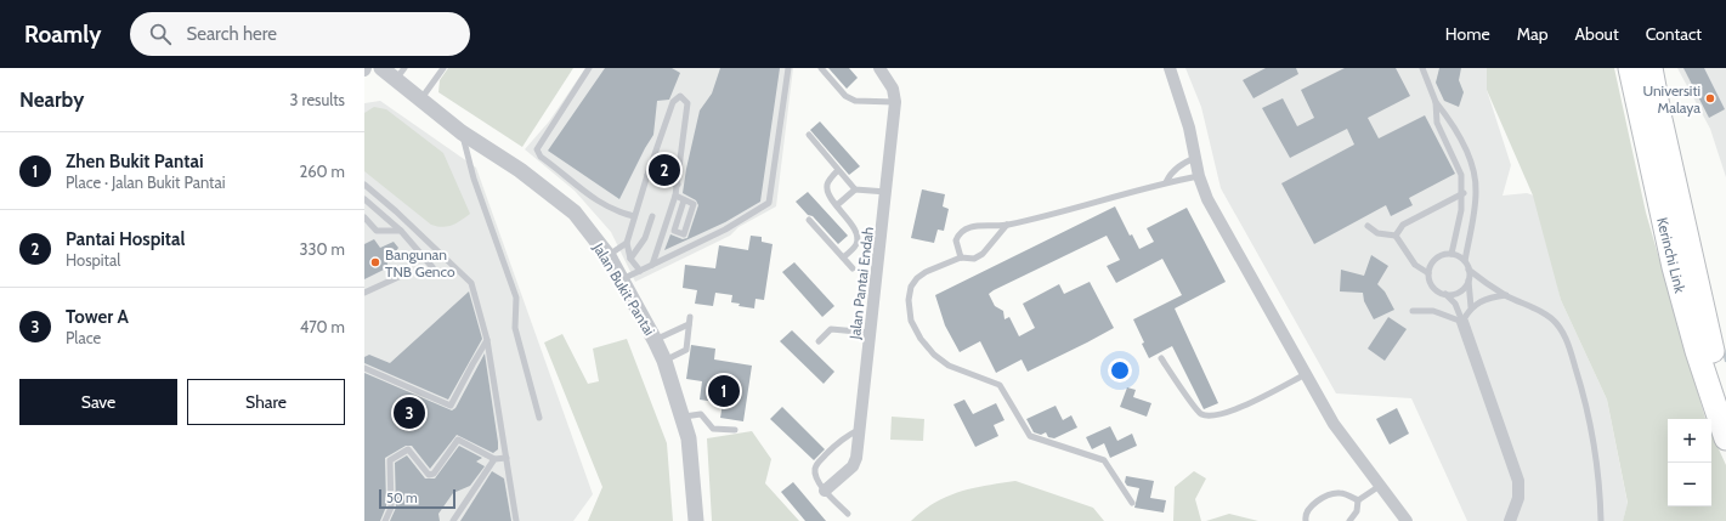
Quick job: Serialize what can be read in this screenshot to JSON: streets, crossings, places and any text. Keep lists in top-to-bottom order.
{
  "streets": {
    "highway": ["Kerinchi Link"],
    "street": ["Jalan Pantai Endah", "Jalan Bukit Pantai"]
  },
  "places": ["Universiti Malaya", "Bangunan TNB Genco"],
  "scale_bar": "50 m",
  "page": {
    "header": "Roamly",
    "search": "Search here",
    "nav": [
      "Home",
      "Map",
      "About",
      "Contact"
    ],
    "heading": ["Nearby", "3 results"],
    "list": [
      {
        "mark": "1",
        "name": "Zhen Bukit Pantai",
        "note": "Place · Jalan Bukit Pantai",
        "value": "260 m"
      },
      {
        "mark": "2",
        "name": "Pantai Hospital",
        "note": "Hospital",
        "value": "330 m"
      },
      {
        "mark": "3",
        "name": "Tower A",
        "note": "Place",
        "value": "470 m"
      }
    ],
    "pins": ["2", "1", "3"],
    "buttons": ["Save", "Share"],
    "map_buttons": ["+", "−"],
    "scale": "50 m"
  }
}
